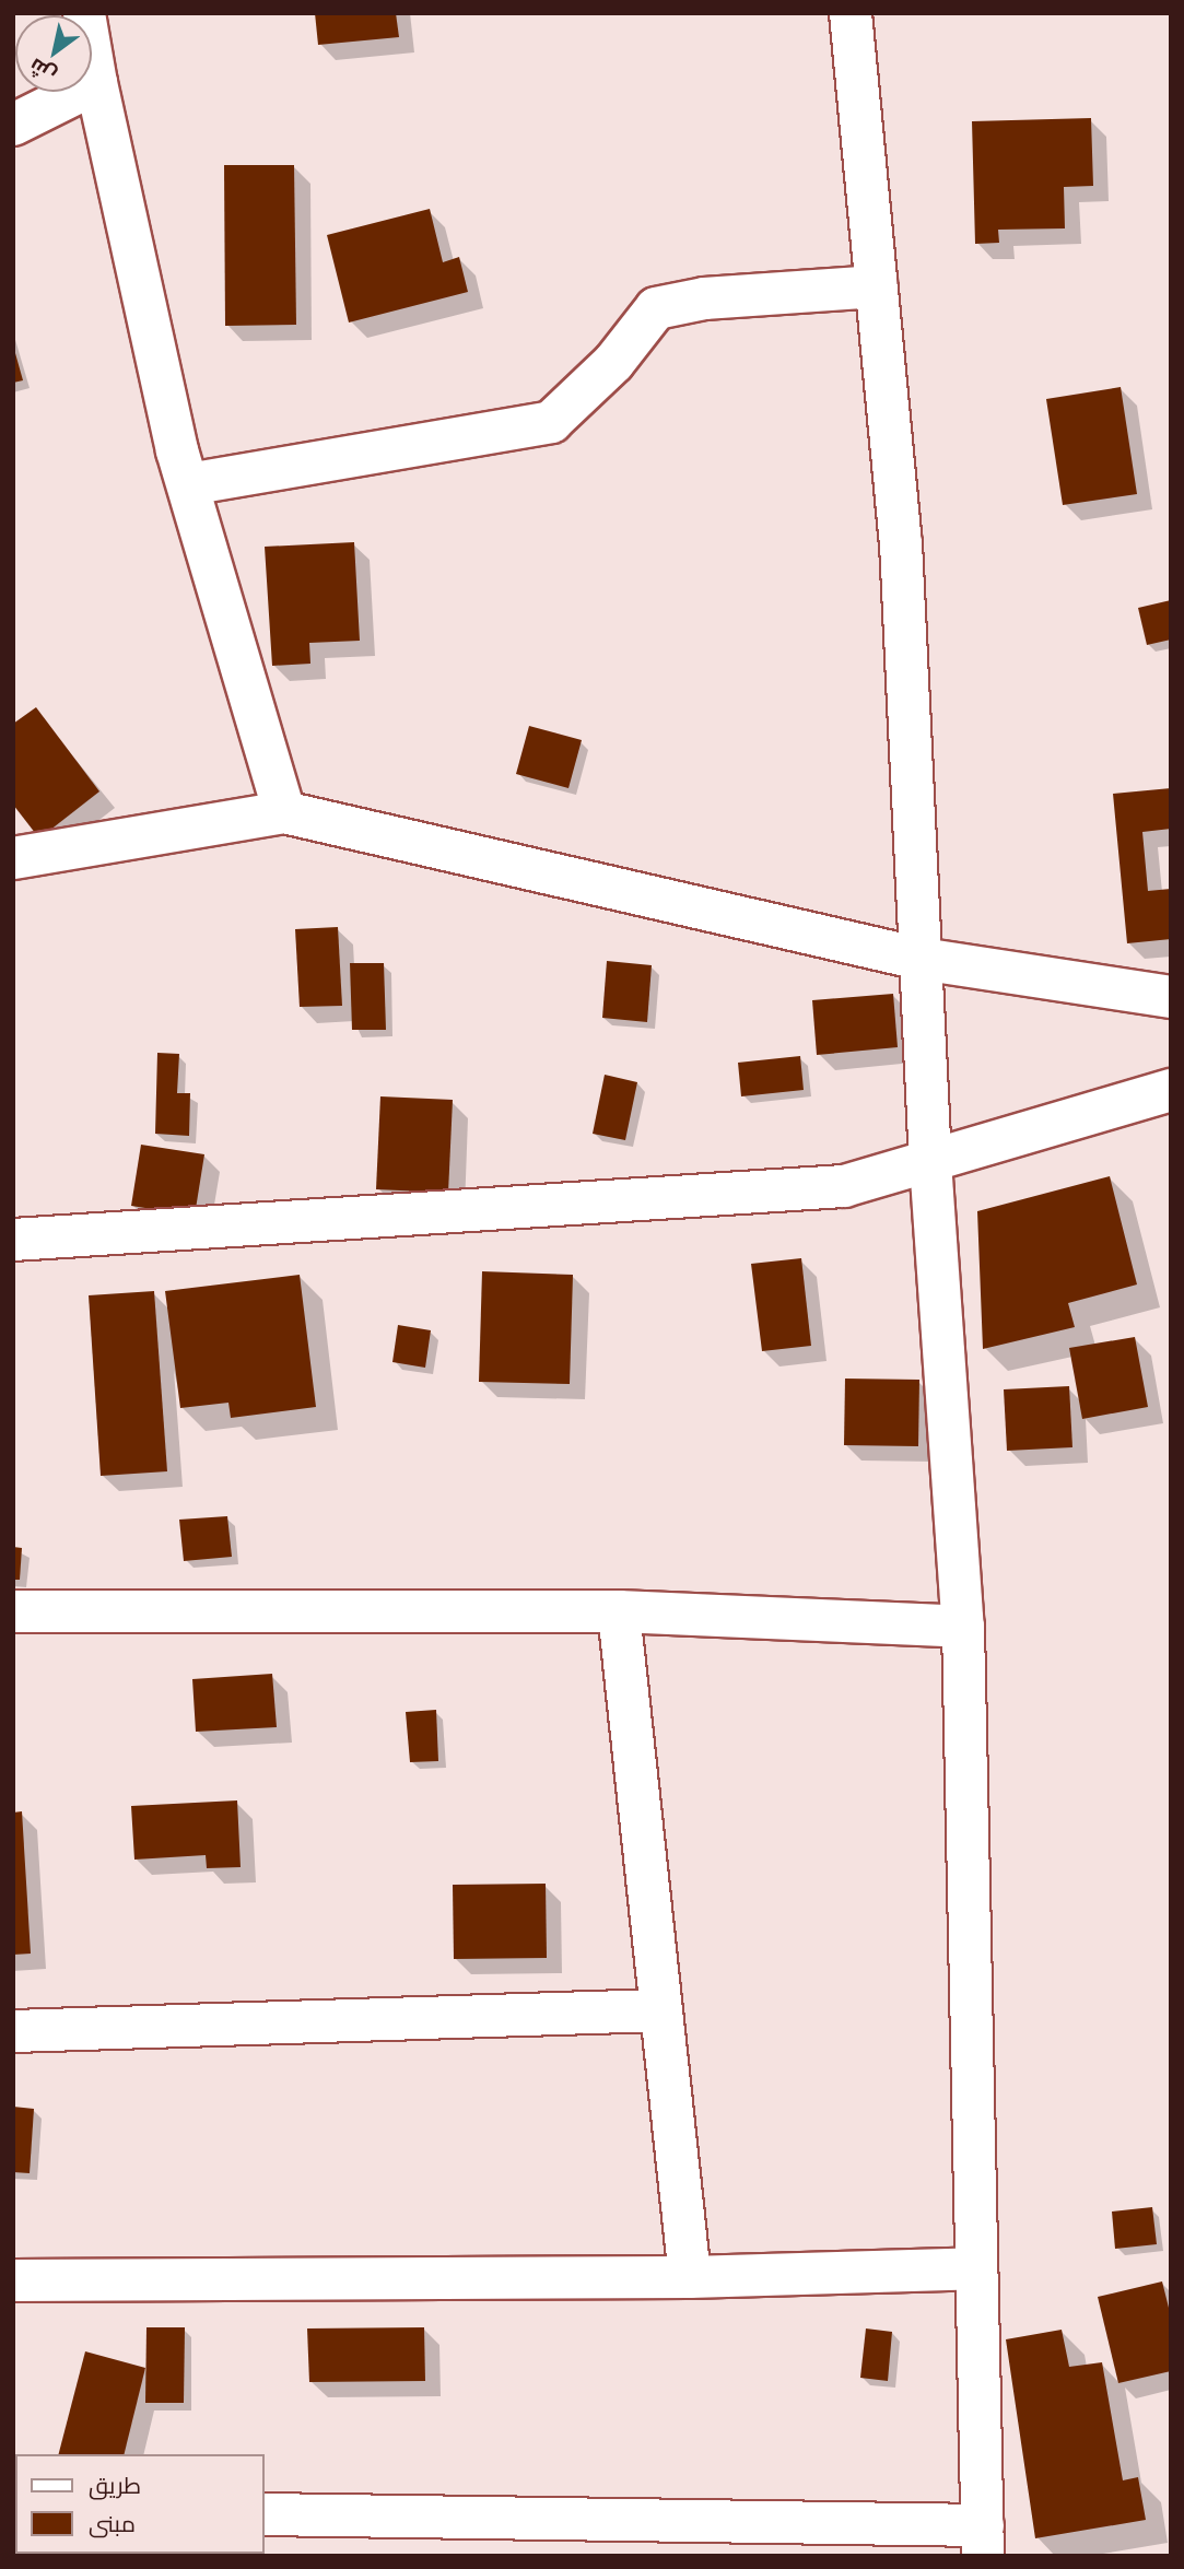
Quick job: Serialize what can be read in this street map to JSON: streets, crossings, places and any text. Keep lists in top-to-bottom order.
{
  "legend": ["طريق", "مبنى"],
  "north": "bottom left"
}
